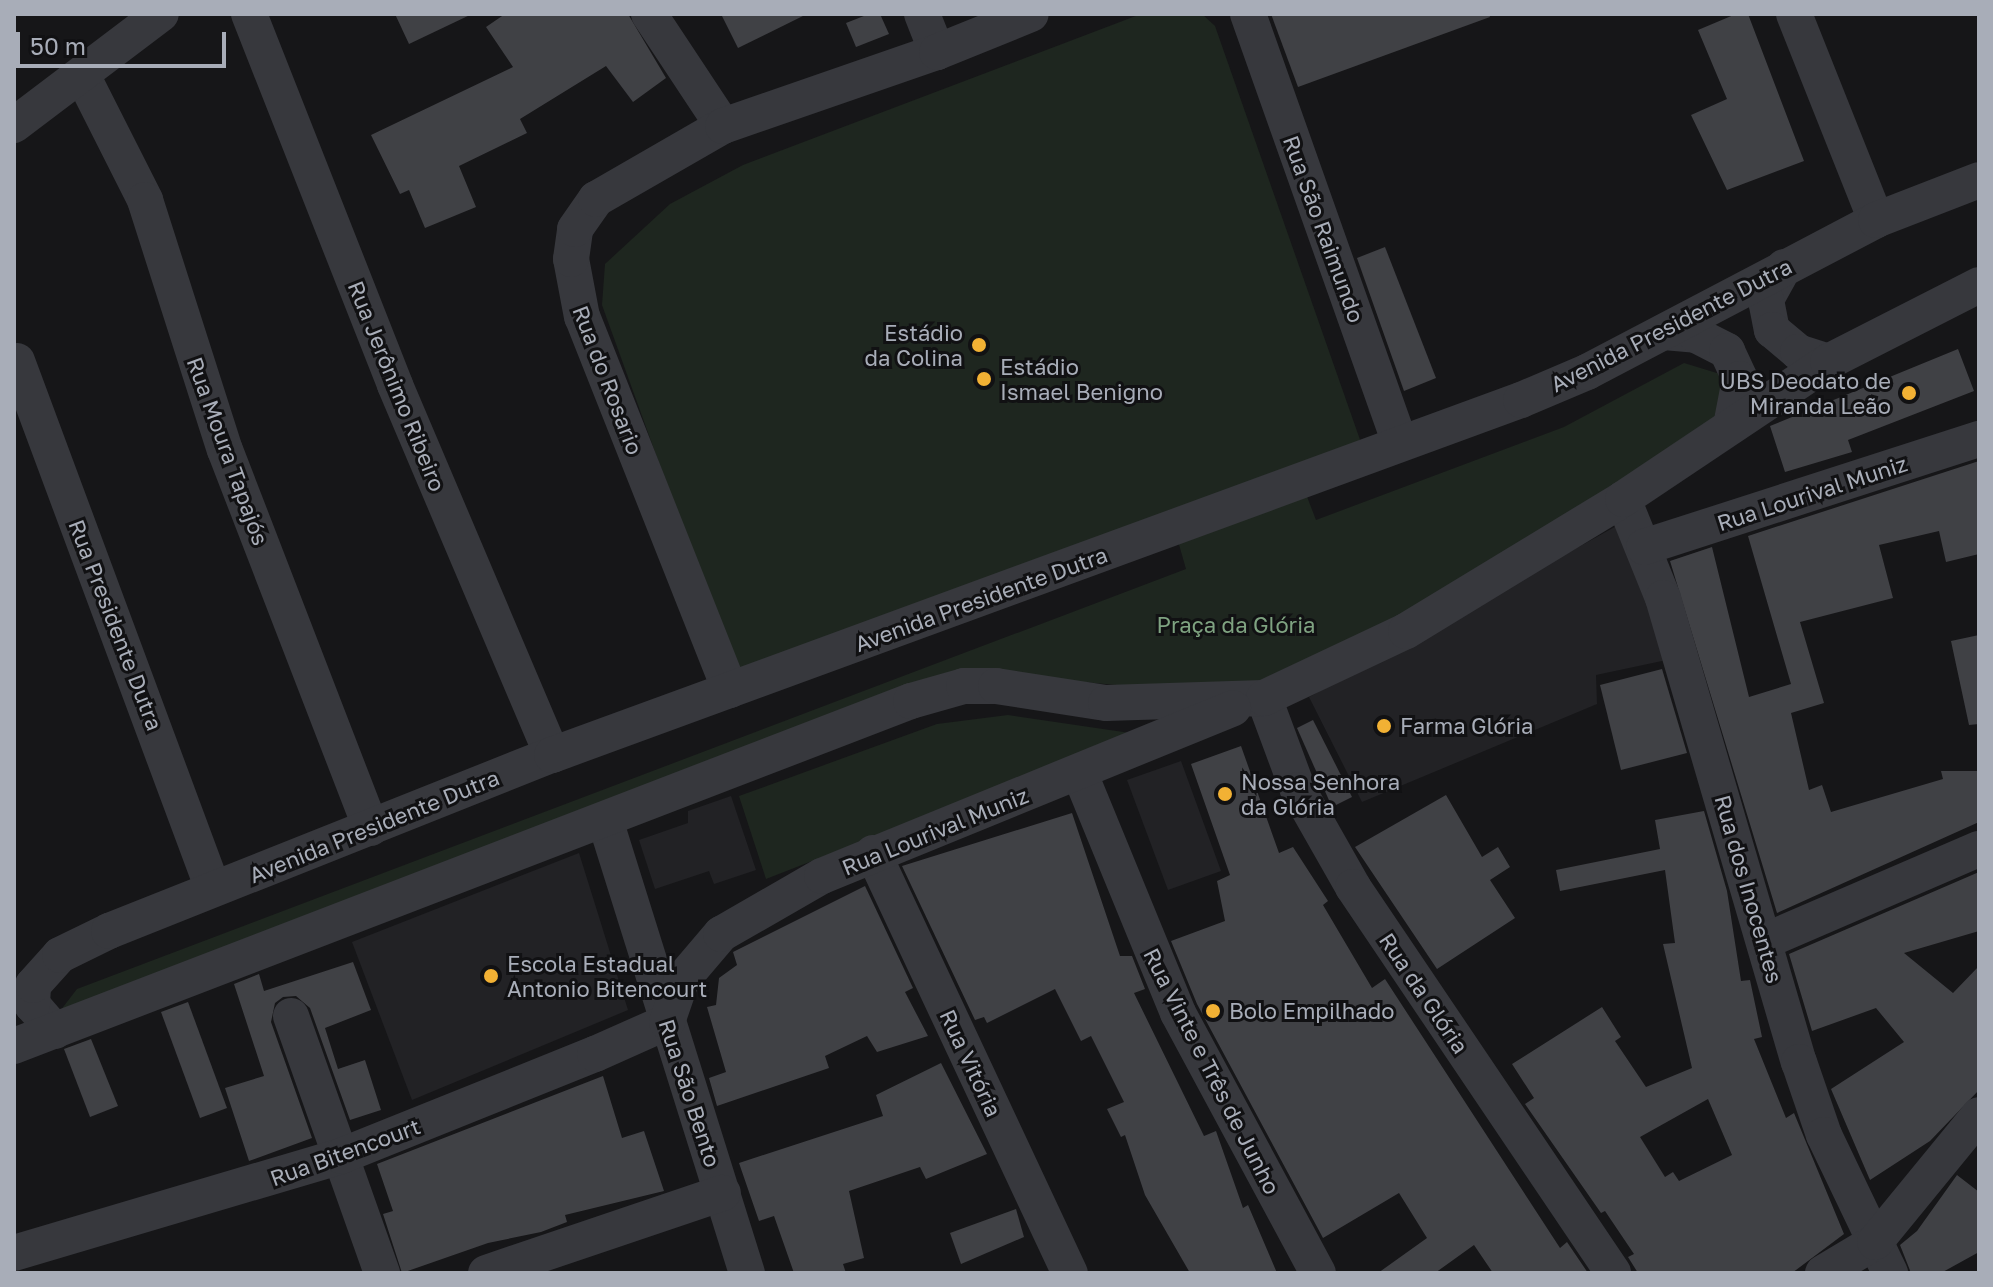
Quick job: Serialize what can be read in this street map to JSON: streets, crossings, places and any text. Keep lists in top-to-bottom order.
{
  "streets": {
    "street": [
      "Rua São Raimundo",
      "Avenida Presidente Dutra",
      "Rua do Rosario",
      "Rua Jerônimo Ribeiro",
      "Rua Moura Tapajós",
      "Rua Lourival Muniz",
      "Rua Presidente Dutra",
      "Rua dos Inocentes",
      "Rua da Glória",
      "Rua Vitória",
      "Rua Vinte e Três de Junho",
      "Rua São Bento",
      "Rua Bitencourt"
    ]
  },
  "crossings": [
    ["Rua São Raimundo", "Avenida Presidente Dutra"],
    ["Avenida Presidente Dutra", "Rua do Rosario"],
    ["Avenida Presidente Dutra", "Rua Jerônimo Ribeiro"],
    ["Avenida Presidente Dutra", "Rua Moura Tapajós"],
    ["Avenida Presidente Dutra", "Rua Presidente Dutra"],
    ["Rua Lourival Muniz", "Rua dos Inocentes"],
    ["Rua Lourival Muniz", "Rua da Glória"],
    ["Rua Lourival Muniz", "Rua Vitória"],
    ["Rua Lourival Muniz", "Rua Vinte e Três de Junho"],
    ["Rua Lourival Muniz", "Rua São Bento"],
    ["Rua Lourival Muniz", "Rua Bitencourt"],
    ["Rua São Bento", "Rua Bitencourt"]
  ],
  "parks": ["Praça da Glória"],
  "places": [
    "Estádio da Colina",
    "Estádio Ismael Benigno",
    "UBS Deodato de Miranda Leão",
    "Farma Glória",
    "Nossa Senhora da Glória",
    "Escola Estadual Antonio Bitencourt",
    "Bolo Empilhado"
  ],
  "scale_bar": "50 m"
}
